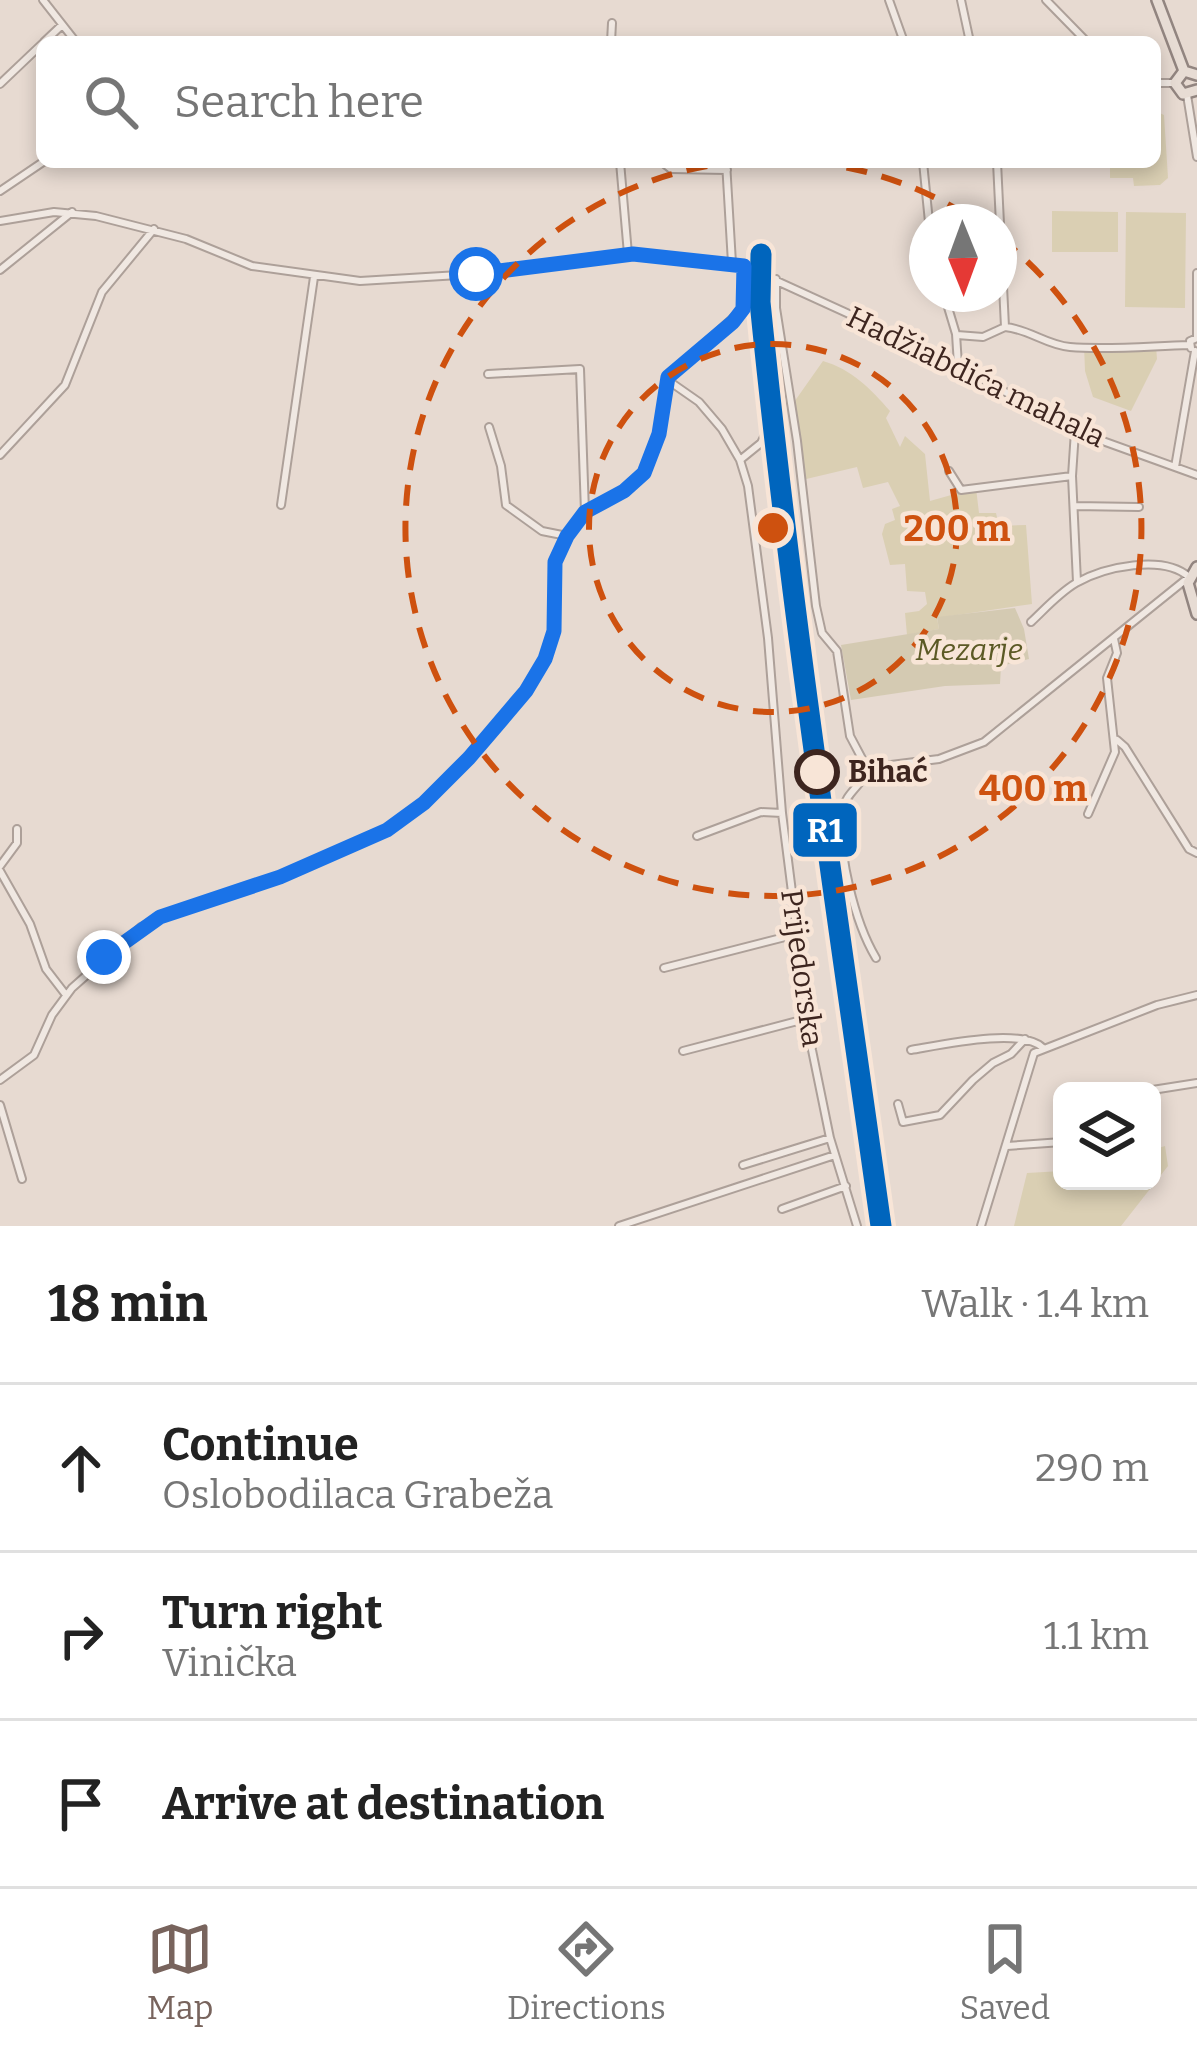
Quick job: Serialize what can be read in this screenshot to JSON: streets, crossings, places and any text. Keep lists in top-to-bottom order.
{
  "streets": {
    "street": ["Hadžiabdića mahala", "Prijedorska"]
  },
  "parks": ["Mezarje"],
  "places": ["Bihać"],
  "lines": ["transit line R1"],
  "north": "bottom",
  "page": {
    "search": "Search here",
    "heading": ["18 min", "Walk · 1.4 km"],
    "list": [
      ["Continue", "Oslobodilaca Grabeža", "290 m"],
      ["Turn right", "Vinička", "1.1 km"],
      "Arrive at destination"
    ],
    "nav": ["Map", "Directions", "Saved"]
  },
  "rings": ["200 m", "400 m"]
}
